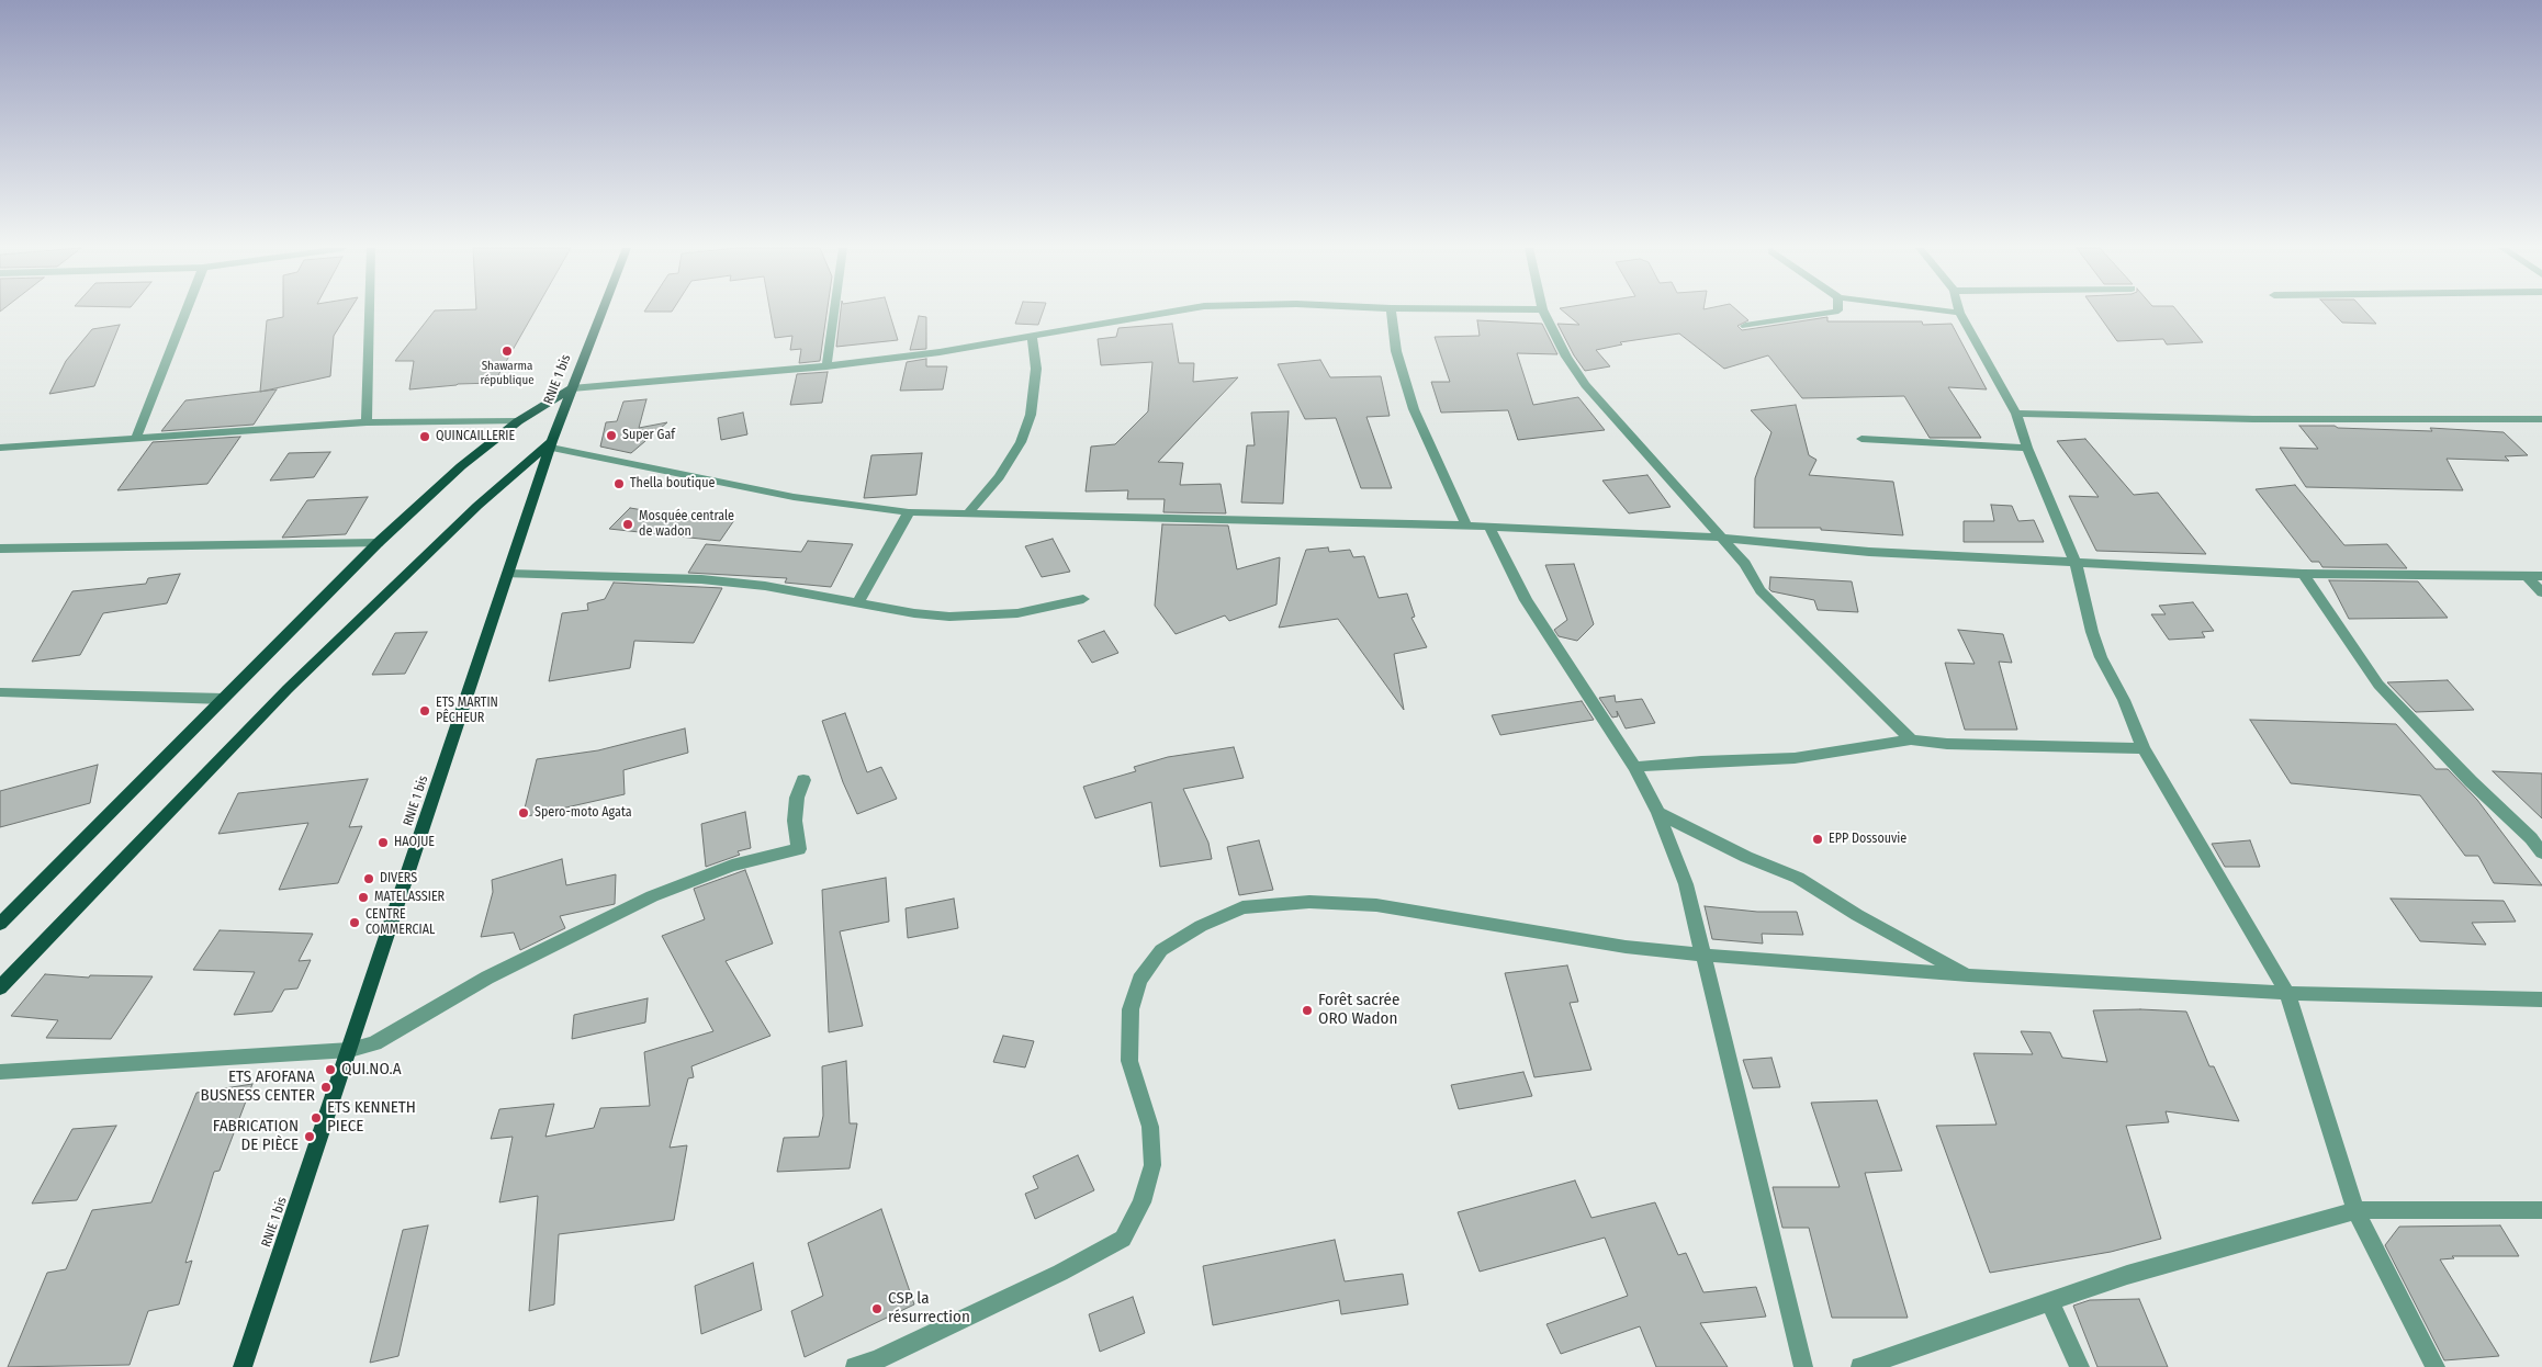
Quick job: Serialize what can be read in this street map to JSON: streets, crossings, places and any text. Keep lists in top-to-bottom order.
{
  "streets": {
    "main road": ["RNIE 1 bis"]
  },
  "places": [
    "Shawarma république",
    "Super Gaf",
    "QUINCAILLERIE",
    "Thella boutique",
    "Mosquée centrale de wadon",
    "ETS MARTIN PÊCHEUR",
    "Spero-moto Agata",
    "EPP Dossouvie",
    "HAOJUE",
    "DIVERS",
    "MATELASSIER",
    "CENTRE COMMERCIAL",
    "Forêt sacrée ORO Wadon",
    "QUI.NO.A",
    "ETS AFOFANA BUSNESS CENTER",
    "ETS KENNETH PIECE",
    "FABRICATION DE PIÈCE",
    "CSP la résurrection"
  ]
}
